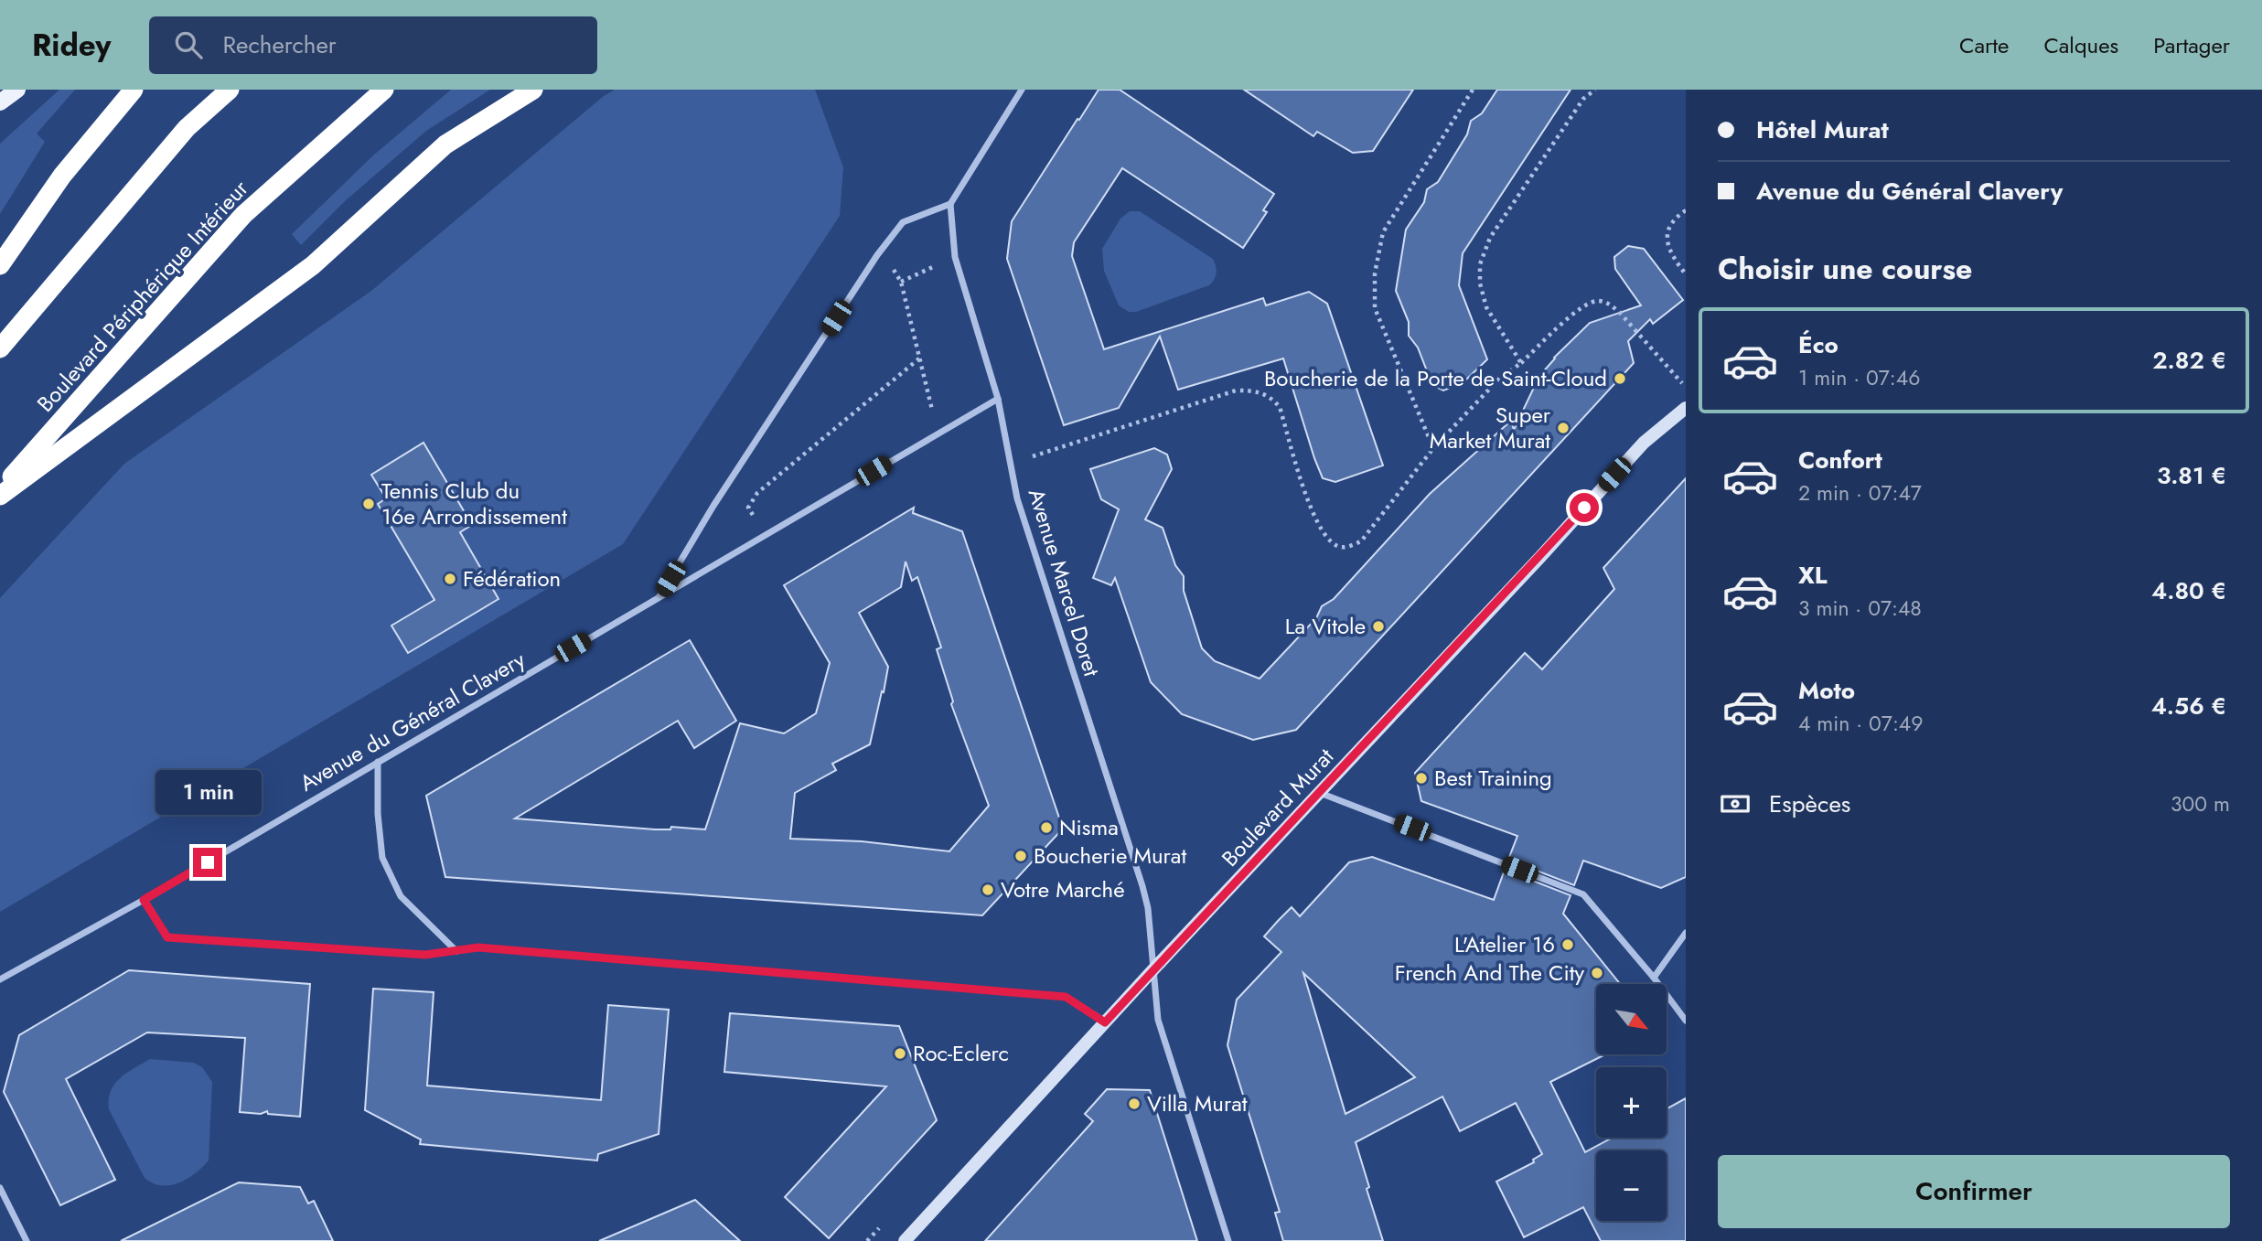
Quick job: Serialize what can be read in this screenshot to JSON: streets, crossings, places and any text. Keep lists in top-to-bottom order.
{
  "streets": {
    "highway": ["Boulevard Périphérique Intérieur"],
    "main road": ["Boulevard Murat"],
    "street": ["Avenue Marcel Doret", "Avenue du Général Clavery"]
  },
  "crossings": [
    ["Avenue Marcel Doret", "Avenue du Général Clavery"],
    ["Avenue Marcel Doret", "Boulevard Murat"]
  ],
  "places": [
    "Boucherie de la Porte de Saint-Cloud",
    "Super Market Murat",
    "Tennis Club du 16e Arrondissement",
    "Fédération",
    "La Vitole",
    "Best Training",
    "Nisma",
    "Boucherie Murat",
    "Votre Marché",
    "L'Atelier 16",
    "French And The City",
    "Roc-Eclerc",
    "Villa Murat"
  ],
  "north": "bottom right",
  "page": {
    "header": "Ridey",
    "search": "Rechercher",
    "nav": ["Carte", "Calques", "Partager"],
    "banner": ["Hôtel Murat", "Avenue du Général Clavery"],
    "heading": "Choisir une course",
    "list": [
      {
        "name": "Éco",
        "note": "1 min · 07:46",
        "value": "2.82 €"
      },
      {
        "name": "Confort",
        "note": "2 min · 07:47",
        "value": "3.81 €"
      },
      {
        "name": "XL",
        "note": "3 min · 07:48",
        "value": "4.80 €"
      },
      {
        "name": "Moto",
        "note": "4 min · 07:49",
        "value": "4.56 €"
      }
    ],
    "pay": ["Espèces", "300 m"],
    "bubble": "1 min",
    "map_buttons": ["+", "−"],
    "buttons": "Confirmer"
  }
}
